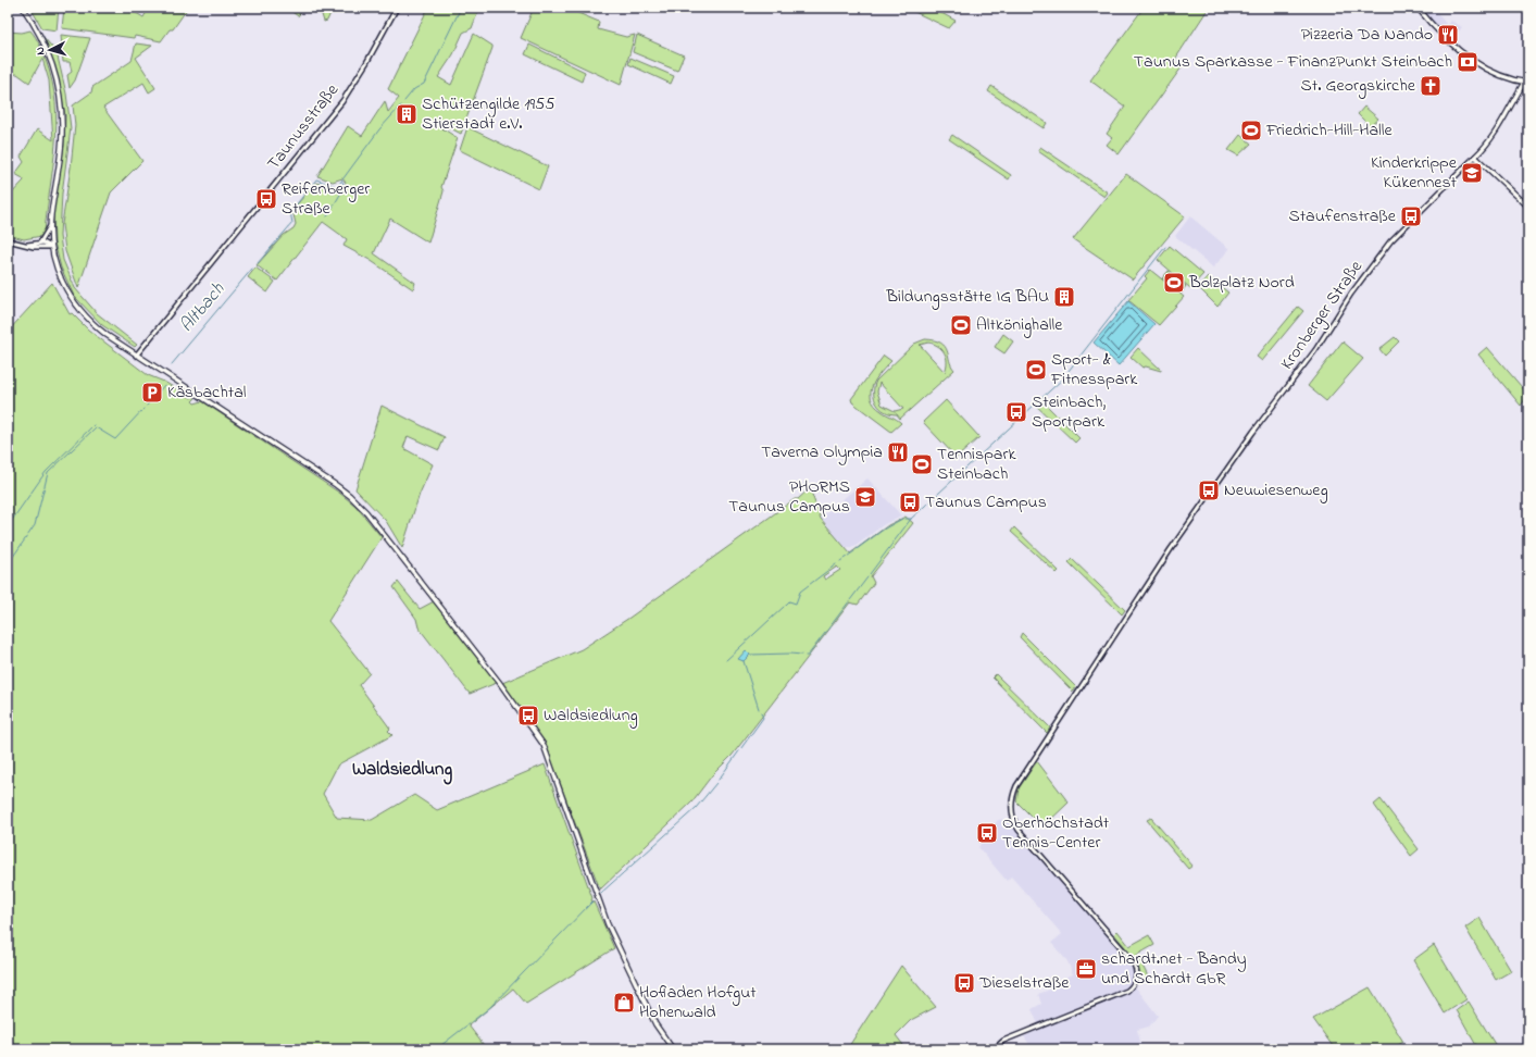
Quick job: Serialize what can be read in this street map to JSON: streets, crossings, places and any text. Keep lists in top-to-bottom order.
{
  "streets": {
    "street": ["Taunusstraße", "Kronberger Straße"]
  },
  "districts": ["Waldsiedlung"],
  "water": ["Altbach"],
  "places": {
    "restaurant": ["Pizzeria Da Nando", "Taverna Olympia"],
    "bank": ["Taunus Sparkasse - FinanzPunkt Steinbach"],
    "church": ["St. Georgskirche"],
    "building": ["Schützengilde 1955 Stierstadt e.V.", "Bildungsstätte IG BAU"],
    "sports": [
      "Friedrich-Hill-Halle",
      "Bolzplatz Nord",
      "Altkönighalle",
      "Sport- & Fitnesspark",
      "Tennispark Steinbach"
    ],
    "school or university": ["Kinderkrippe Kükennest", "PHORMS Taunus Campus"],
    "bus stop": [
      "Reifenberger Straße",
      "Staufenstraße",
      "Steinbach, Sportpark",
      "Neuwiesenweg",
      "Taunus Campus",
      "Waldsiedlung",
      "Oberhöchstadt Tennis-Center",
      "Dieselstraße"
    ],
    "parking": ["Käsbachtal"],
    "office": ["schardt.net - Bandy und Schardt GbR"],
    "shop": ["Hofladen Hofgut Hohenwald"]
  },
  "north": "left"
}
